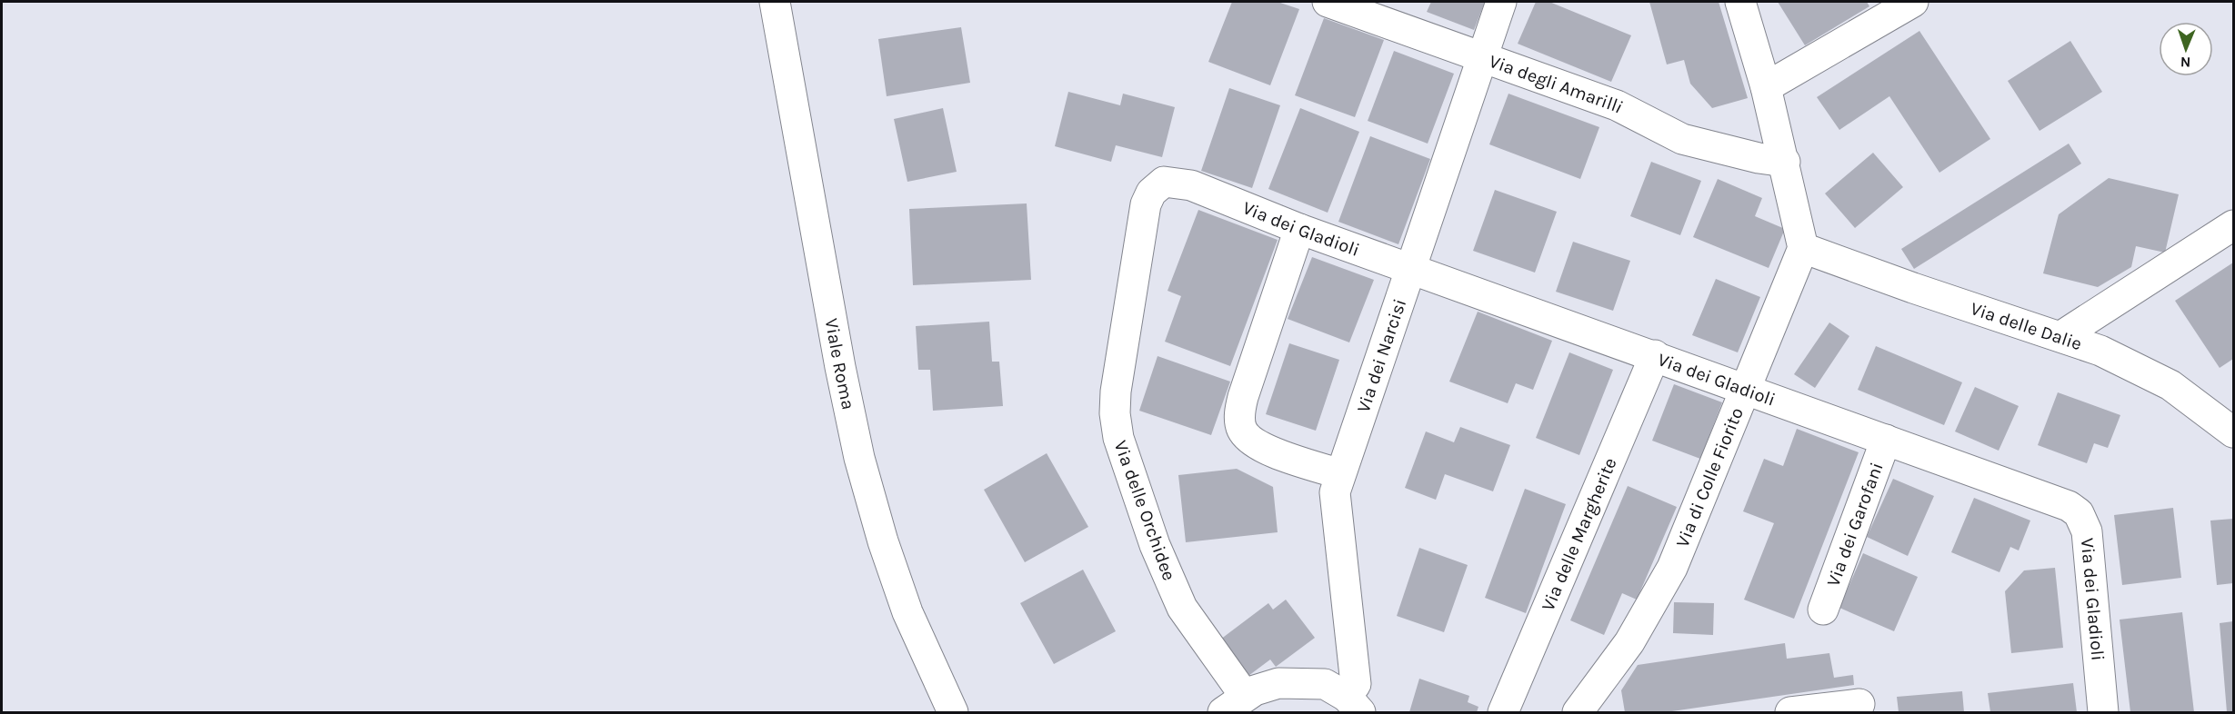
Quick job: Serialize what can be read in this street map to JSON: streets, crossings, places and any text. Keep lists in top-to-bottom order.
{
  "streets": {
    "street": [
      "Via degli Amarilli",
      "Via dei Gladioli",
      "Via delle Dalie",
      "Via dei Narcisi",
      "Viale Roma",
      "Via di Colle Fiorito",
      "Via delle Orchidee",
      "Via dei Garofani",
      "Via delle Margherite"
    ]
  },
  "crossings": [
    ["Via degli Amarilli", "Via dei Narcisi"],
    ["Via dei Gladioli", "Via dei Narcisi"],
    ["Via dei Gladioli", "Via di Colle Fiorito"],
    ["Via dei Gladioli", "Via delle Orchidee"],
    ["Via dei Gladioli", "Via dei Garofani"],
    ["Via dei Gladioli", "Via delle Margherite"],
    ["Via delle Dalie", "Via di Colle Fiorito"]
  ],
  "north": "bottom"
}
